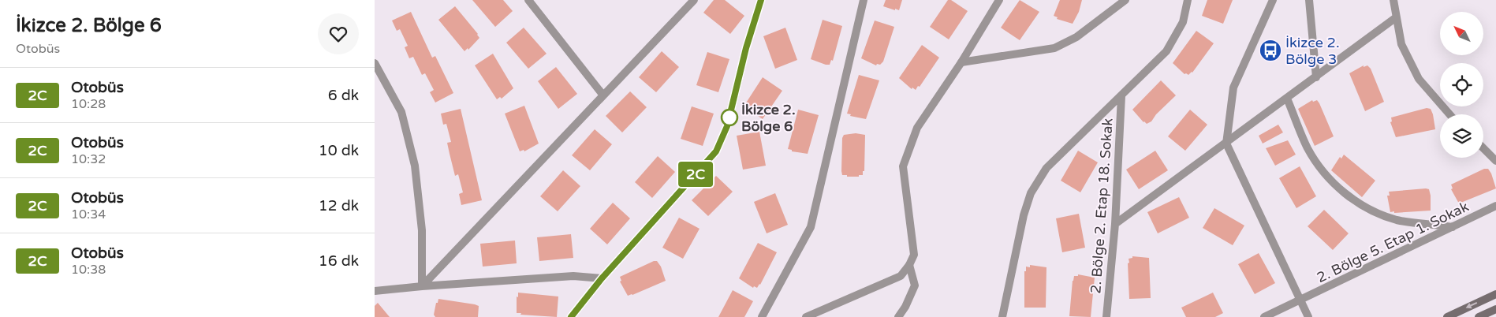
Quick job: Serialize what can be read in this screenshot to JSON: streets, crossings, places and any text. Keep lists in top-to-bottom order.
{
  "streets": {
    "street": ["2. Bölge 2. Etap 18. Sokak", "2. Bölge 5. Etap 1. Sokak"]
  },
  "places": {
    "bus stop": ["İkizce 2. Bölge 3"],
    "other": ["İkizce 2. Bölge 6"]
  },
  "lines": ["bus line 2C"],
  "north": "top left",
  "page": {
    "heading": ["İkizce 2. Bölge 6", "Otobüs"],
    "on_map": "2C",
    "list": [
      {
        "mark": "2C",
        "name": "Otobüs",
        "note": "10:28",
        "value": "6 dk"
      },
      {
        "mark": "2C",
        "name": "Otobüs",
        "note": "10:32",
        "value": "10 dk"
      },
      {
        "mark": "2C",
        "name": "Otobüs",
        "note": "10:34",
        "value": "12 dk"
      },
      {
        "mark": "2C",
        "name": "Otobüs",
        "note": "10:38",
        "value": "16 dk"
      }
    ]
  }
}
